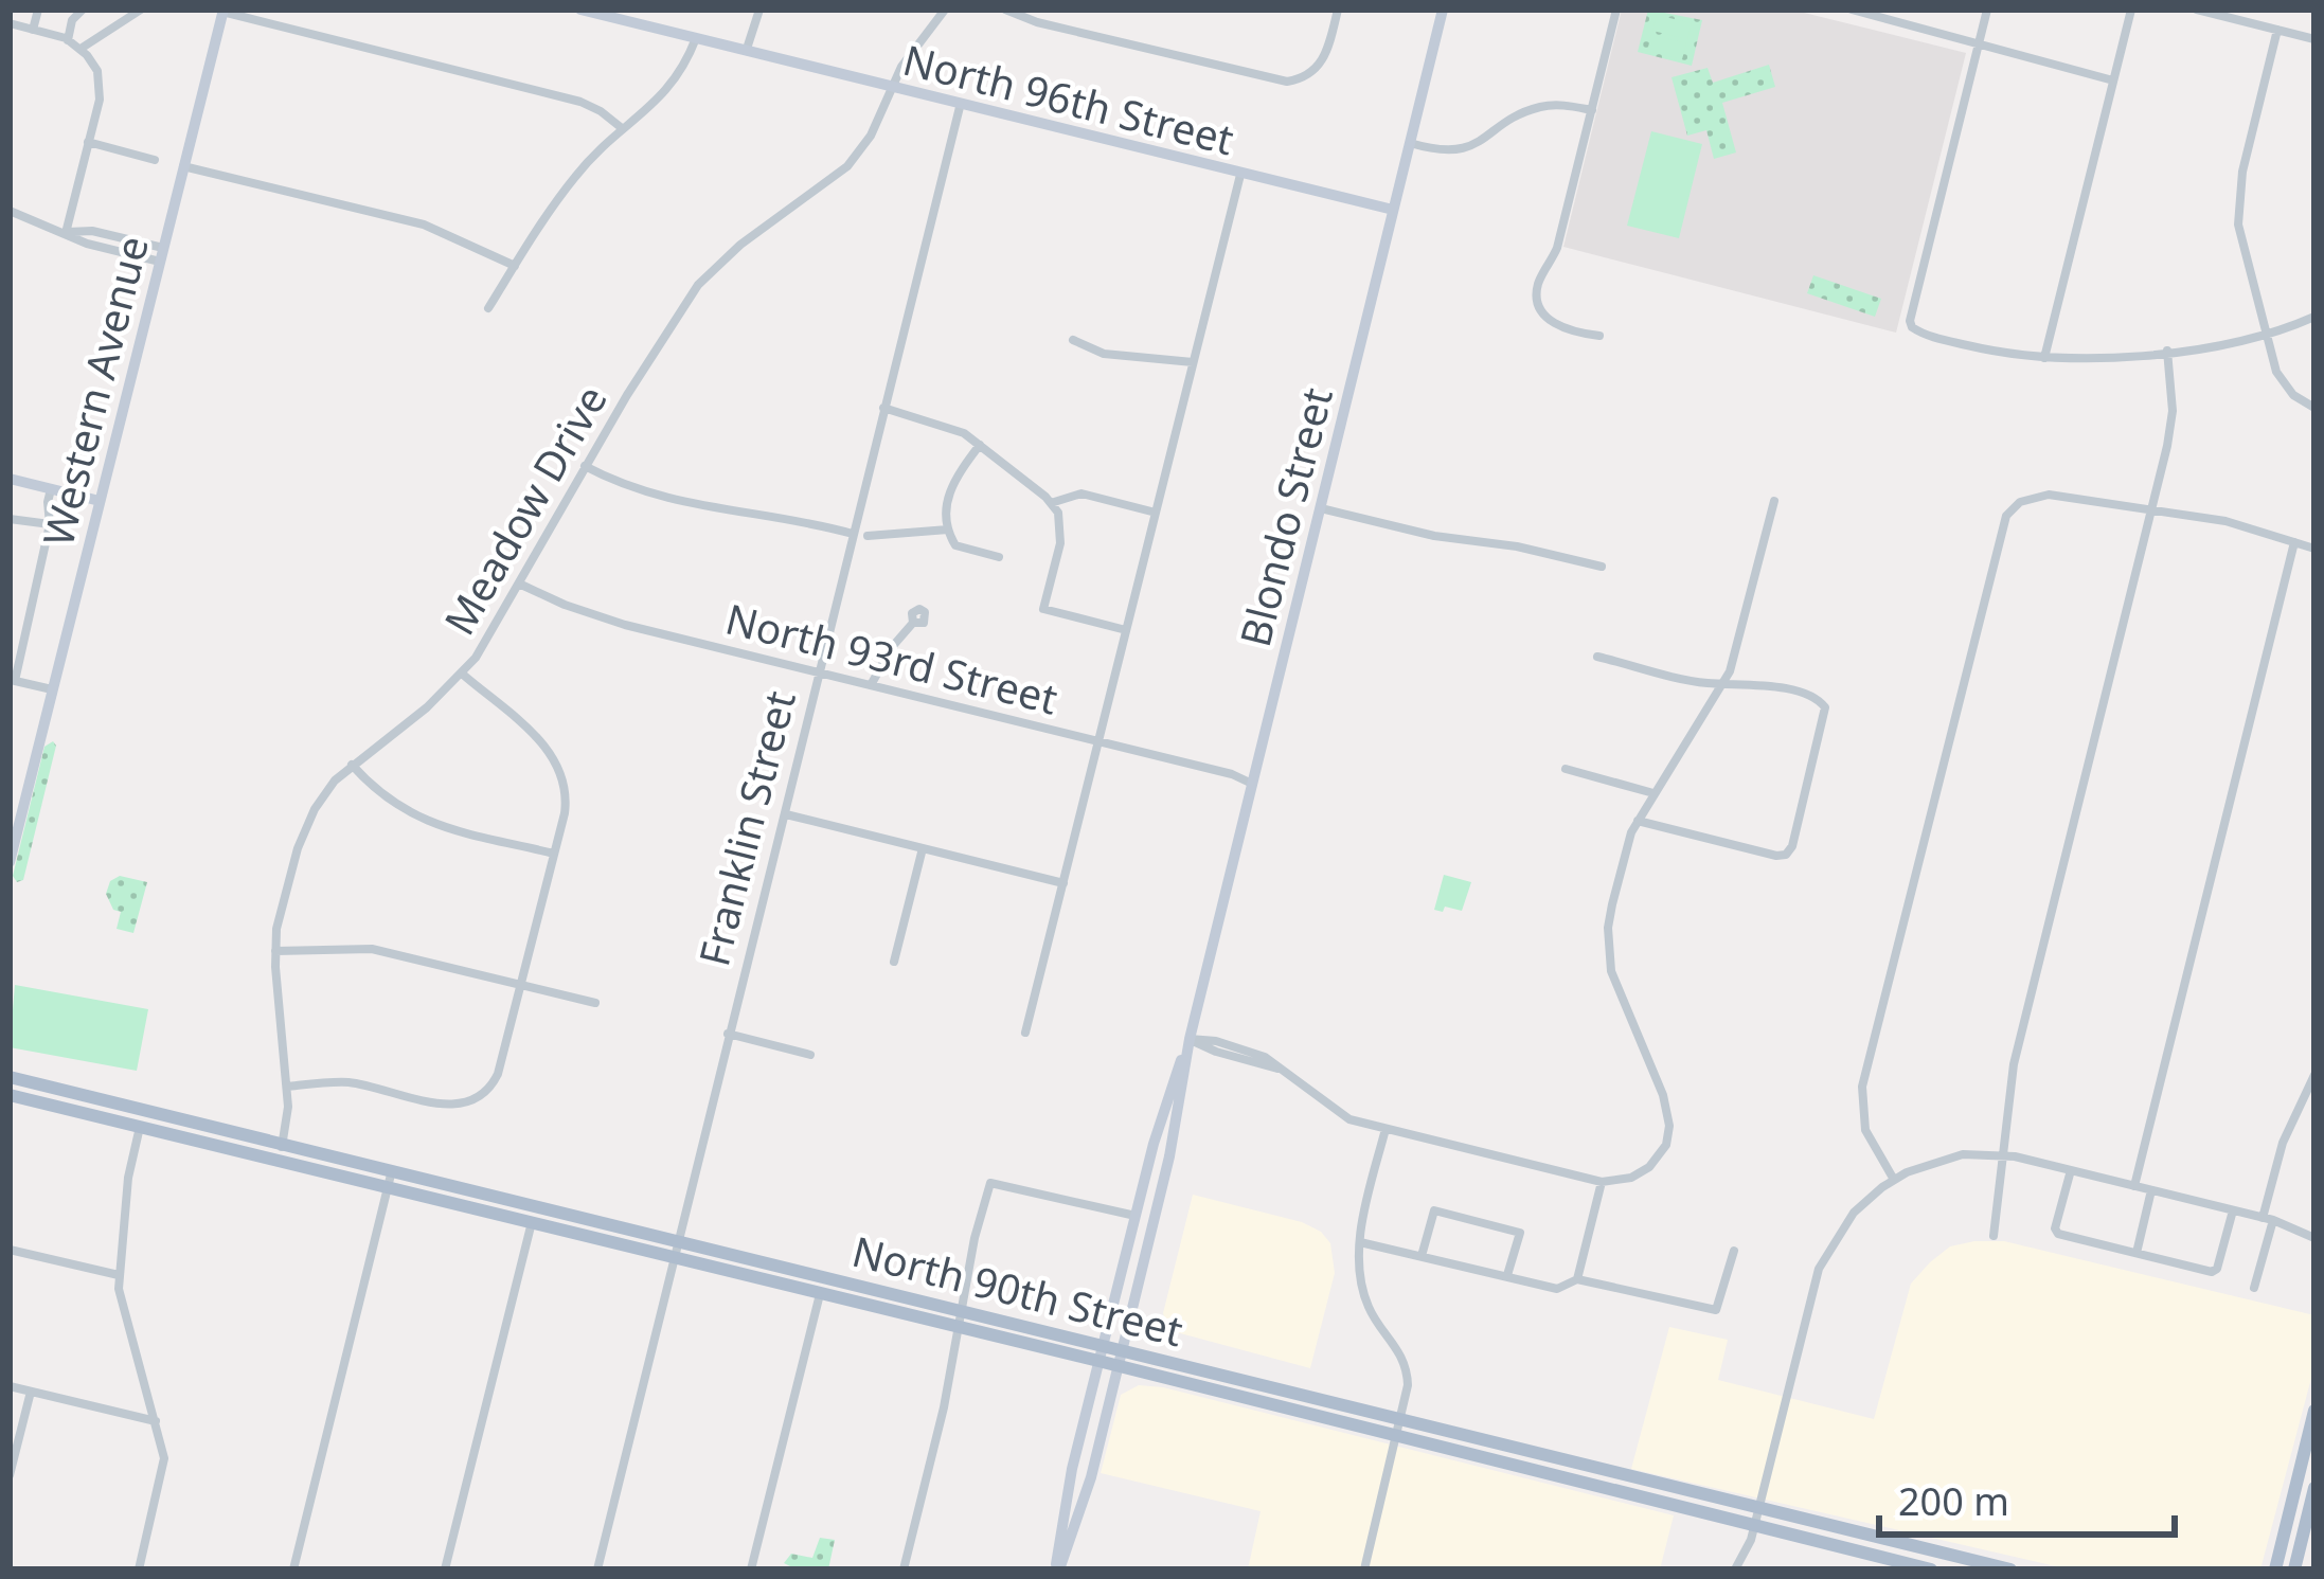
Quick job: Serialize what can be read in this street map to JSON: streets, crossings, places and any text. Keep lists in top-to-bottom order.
{
  "streets": {
    "main road": [
      "North 96th Street",
      "Western Avenue",
      "Blondo Street",
      "North 90th Street"
    ],
    "street": ["Meadow Drive", "North 93rd Street", "Franklin Street"]
  },
  "crossings": [
    ["North 96th Street", "Meadow Drive"],
    ["North 96th Street", "Blondo Street"],
    ["North 96th Street", "Franklin Street"],
    ["Meadow Drive", "North 93rd Street"],
    ["Meadow Drive", "North 90th Street"],
    ["Blondo Street", "North 93rd Street"],
    ["Blondo Street", "North 90th Street"],
    ["North 93rd Street", "Franklin Street"],
    ["Franklin Street", "North 90th Street"]
  ],
  "scale_bar": "200 m"
}
